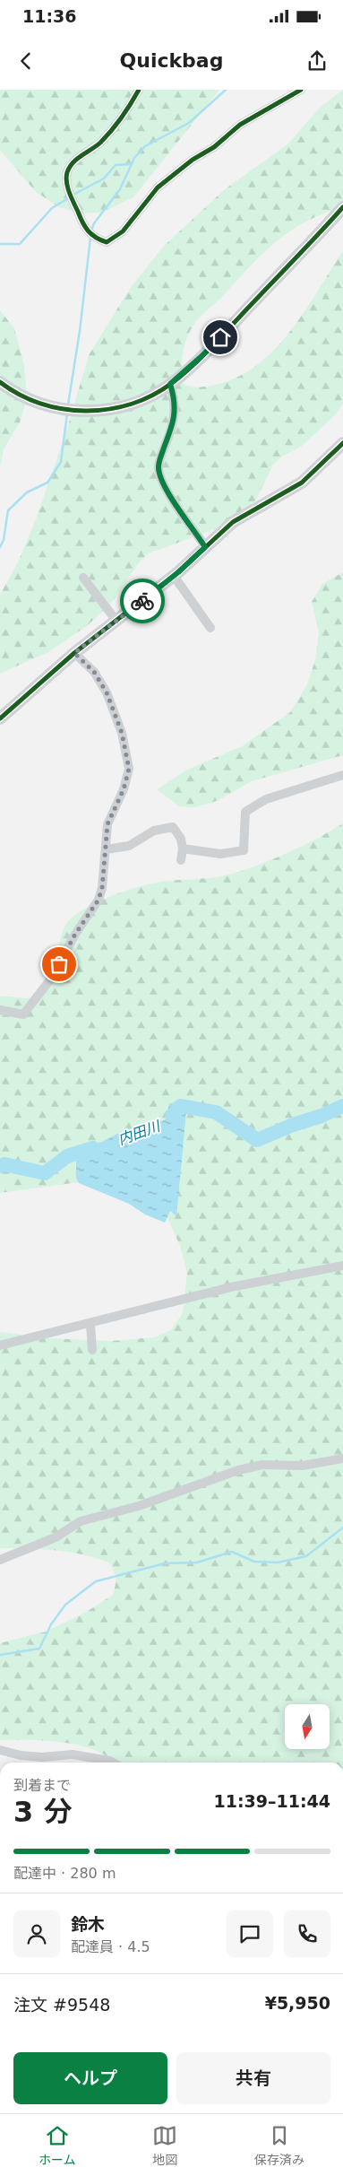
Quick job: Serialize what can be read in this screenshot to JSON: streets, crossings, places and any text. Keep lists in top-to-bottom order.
{
  "water": ["内田川"],
  "north": "bottom",
  "page": {
    "status": "11:36",
    "header": "Quickbag",
    "heading": ["3 分", "到着まで", "11:39–11:44"],
    "panel": [
      "鈴木",
      "配達員 · 4.5",
      "注文 #9548",
      "¥5,950"
    ],
    "bar": "配達中 · 280 m",
    "buttons": ["ヘルプ", "共有"],
    "tabs": ["ホーム", "地図", "保存済み"]
  }
}
